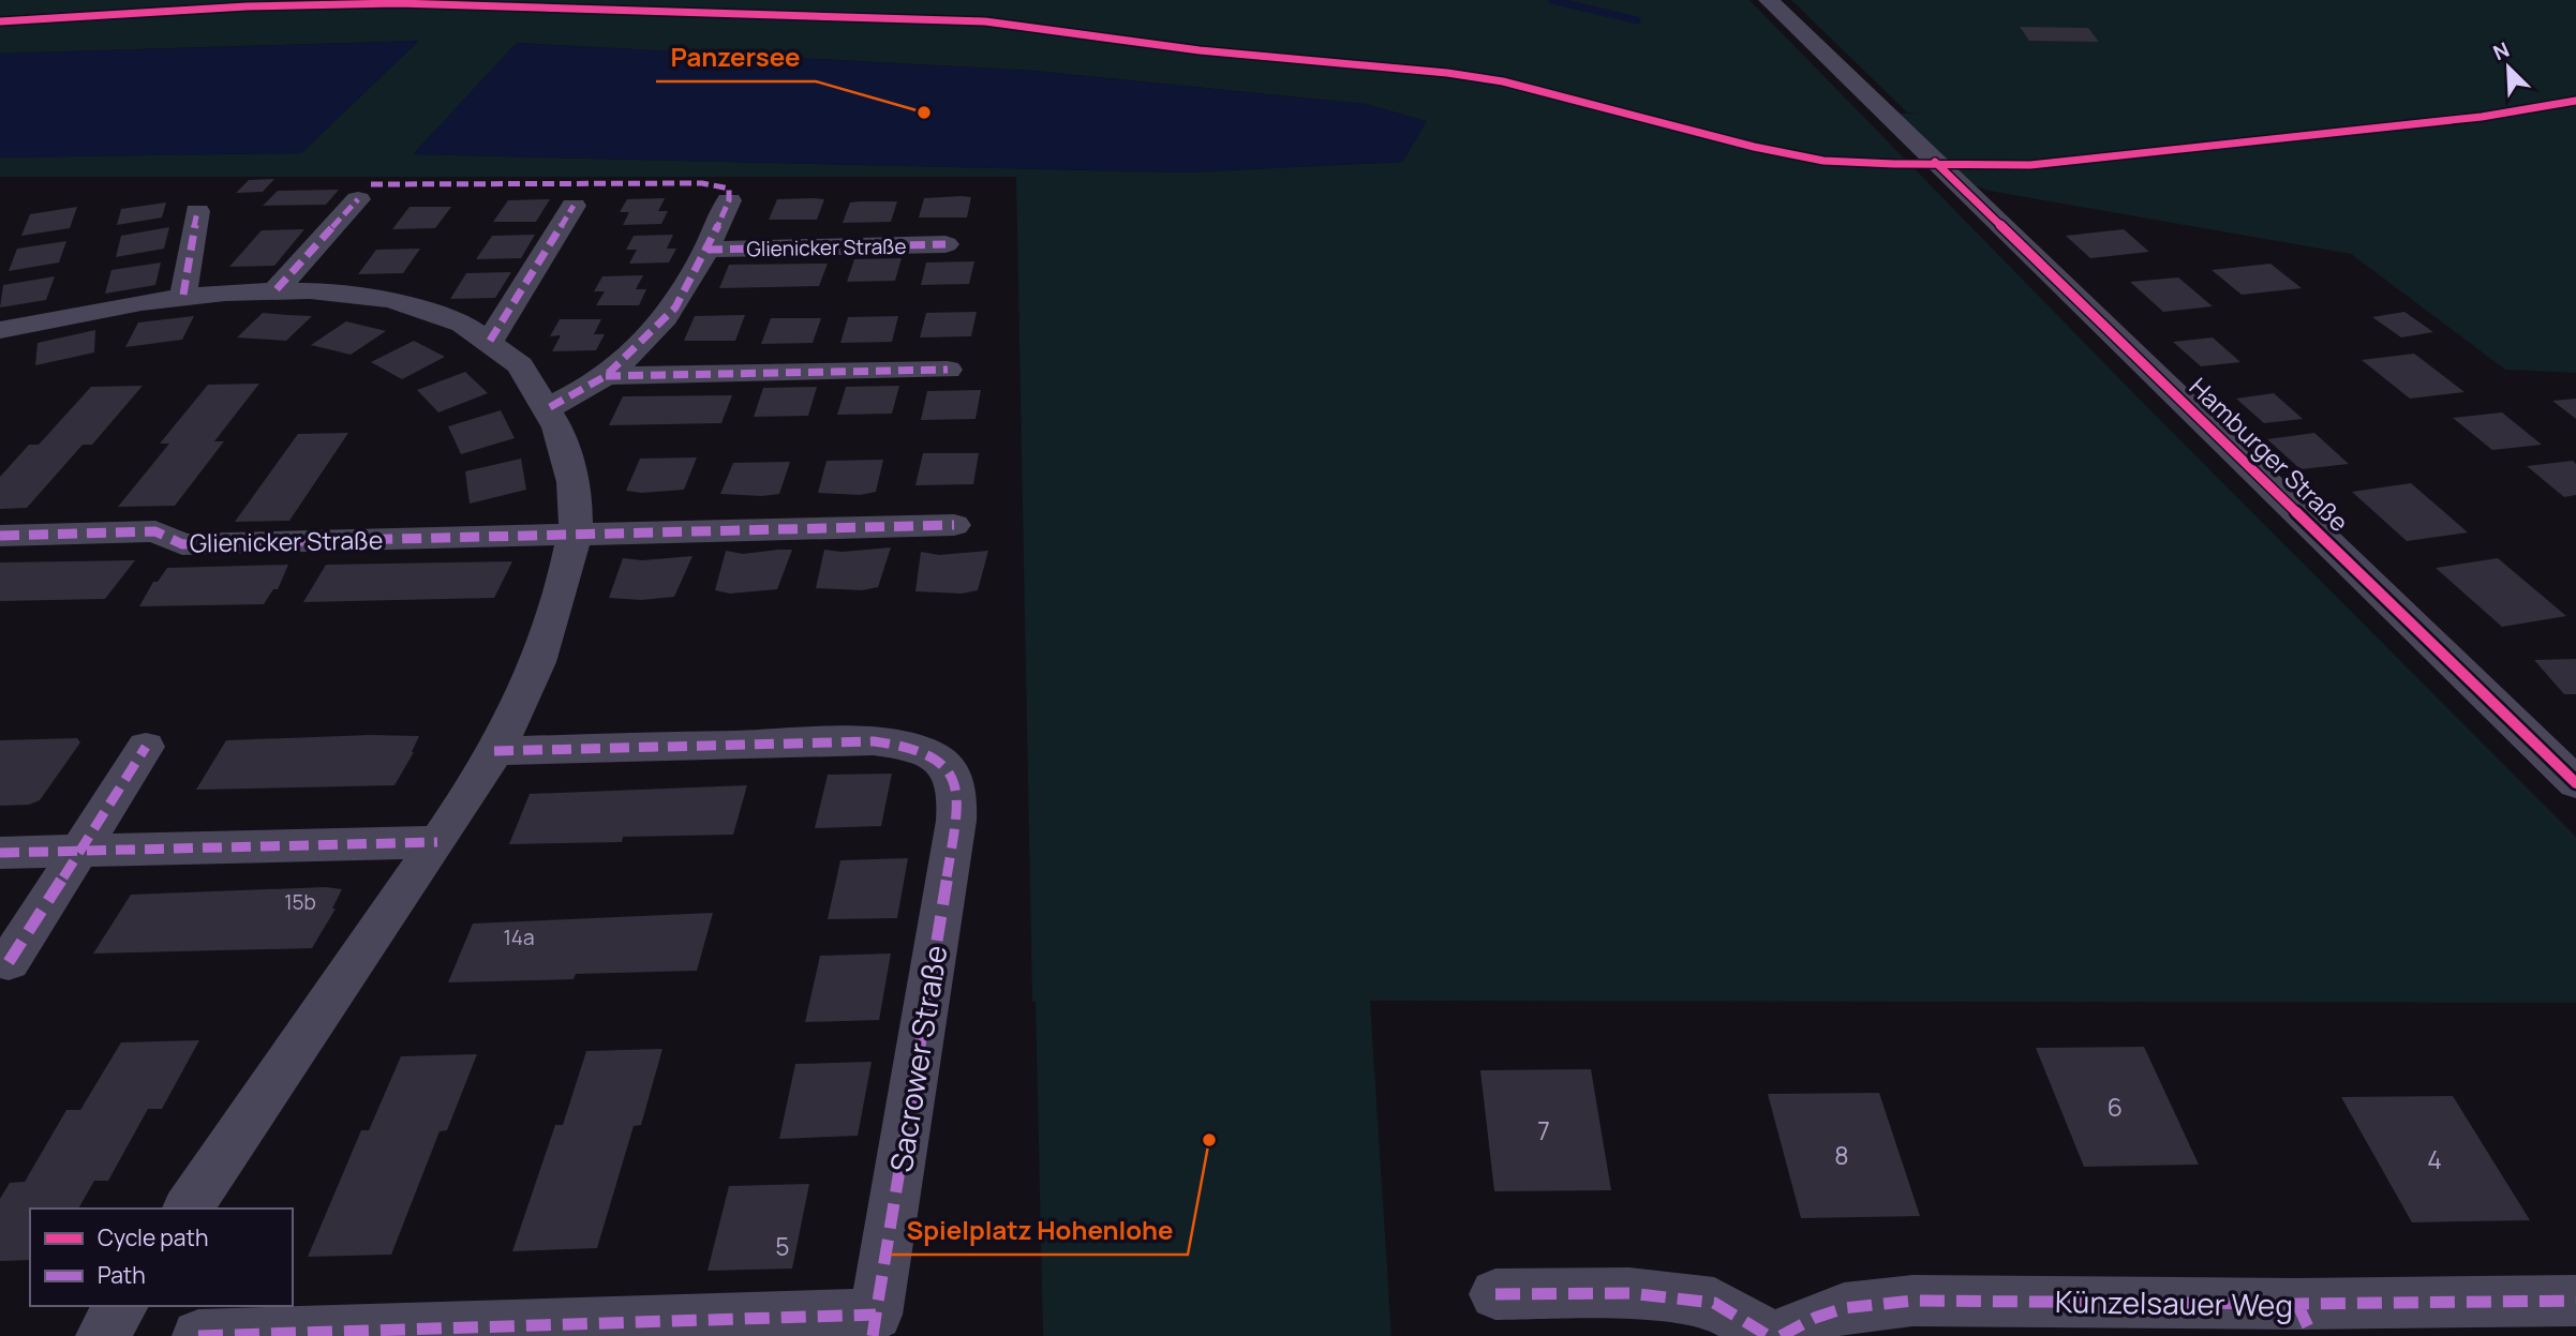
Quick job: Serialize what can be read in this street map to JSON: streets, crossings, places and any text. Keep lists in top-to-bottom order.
{
  "streets": {
    "street": [
      "Glienicker Straße",
      "Hamburger Straße",
      "Sacrower Straße",
      "Künzelsauer Weg"
    ]
  },
  "places": ["Panzersee", "Spielplatz Hohenlohe"],
  "house_numbers": [
    "15b",
    "14a",
    "6",
    "7",
    "8",
    "4",
    "5"
  ],
  "legend": ["Cycle path", "Path"],
  "north": "top left"
}
